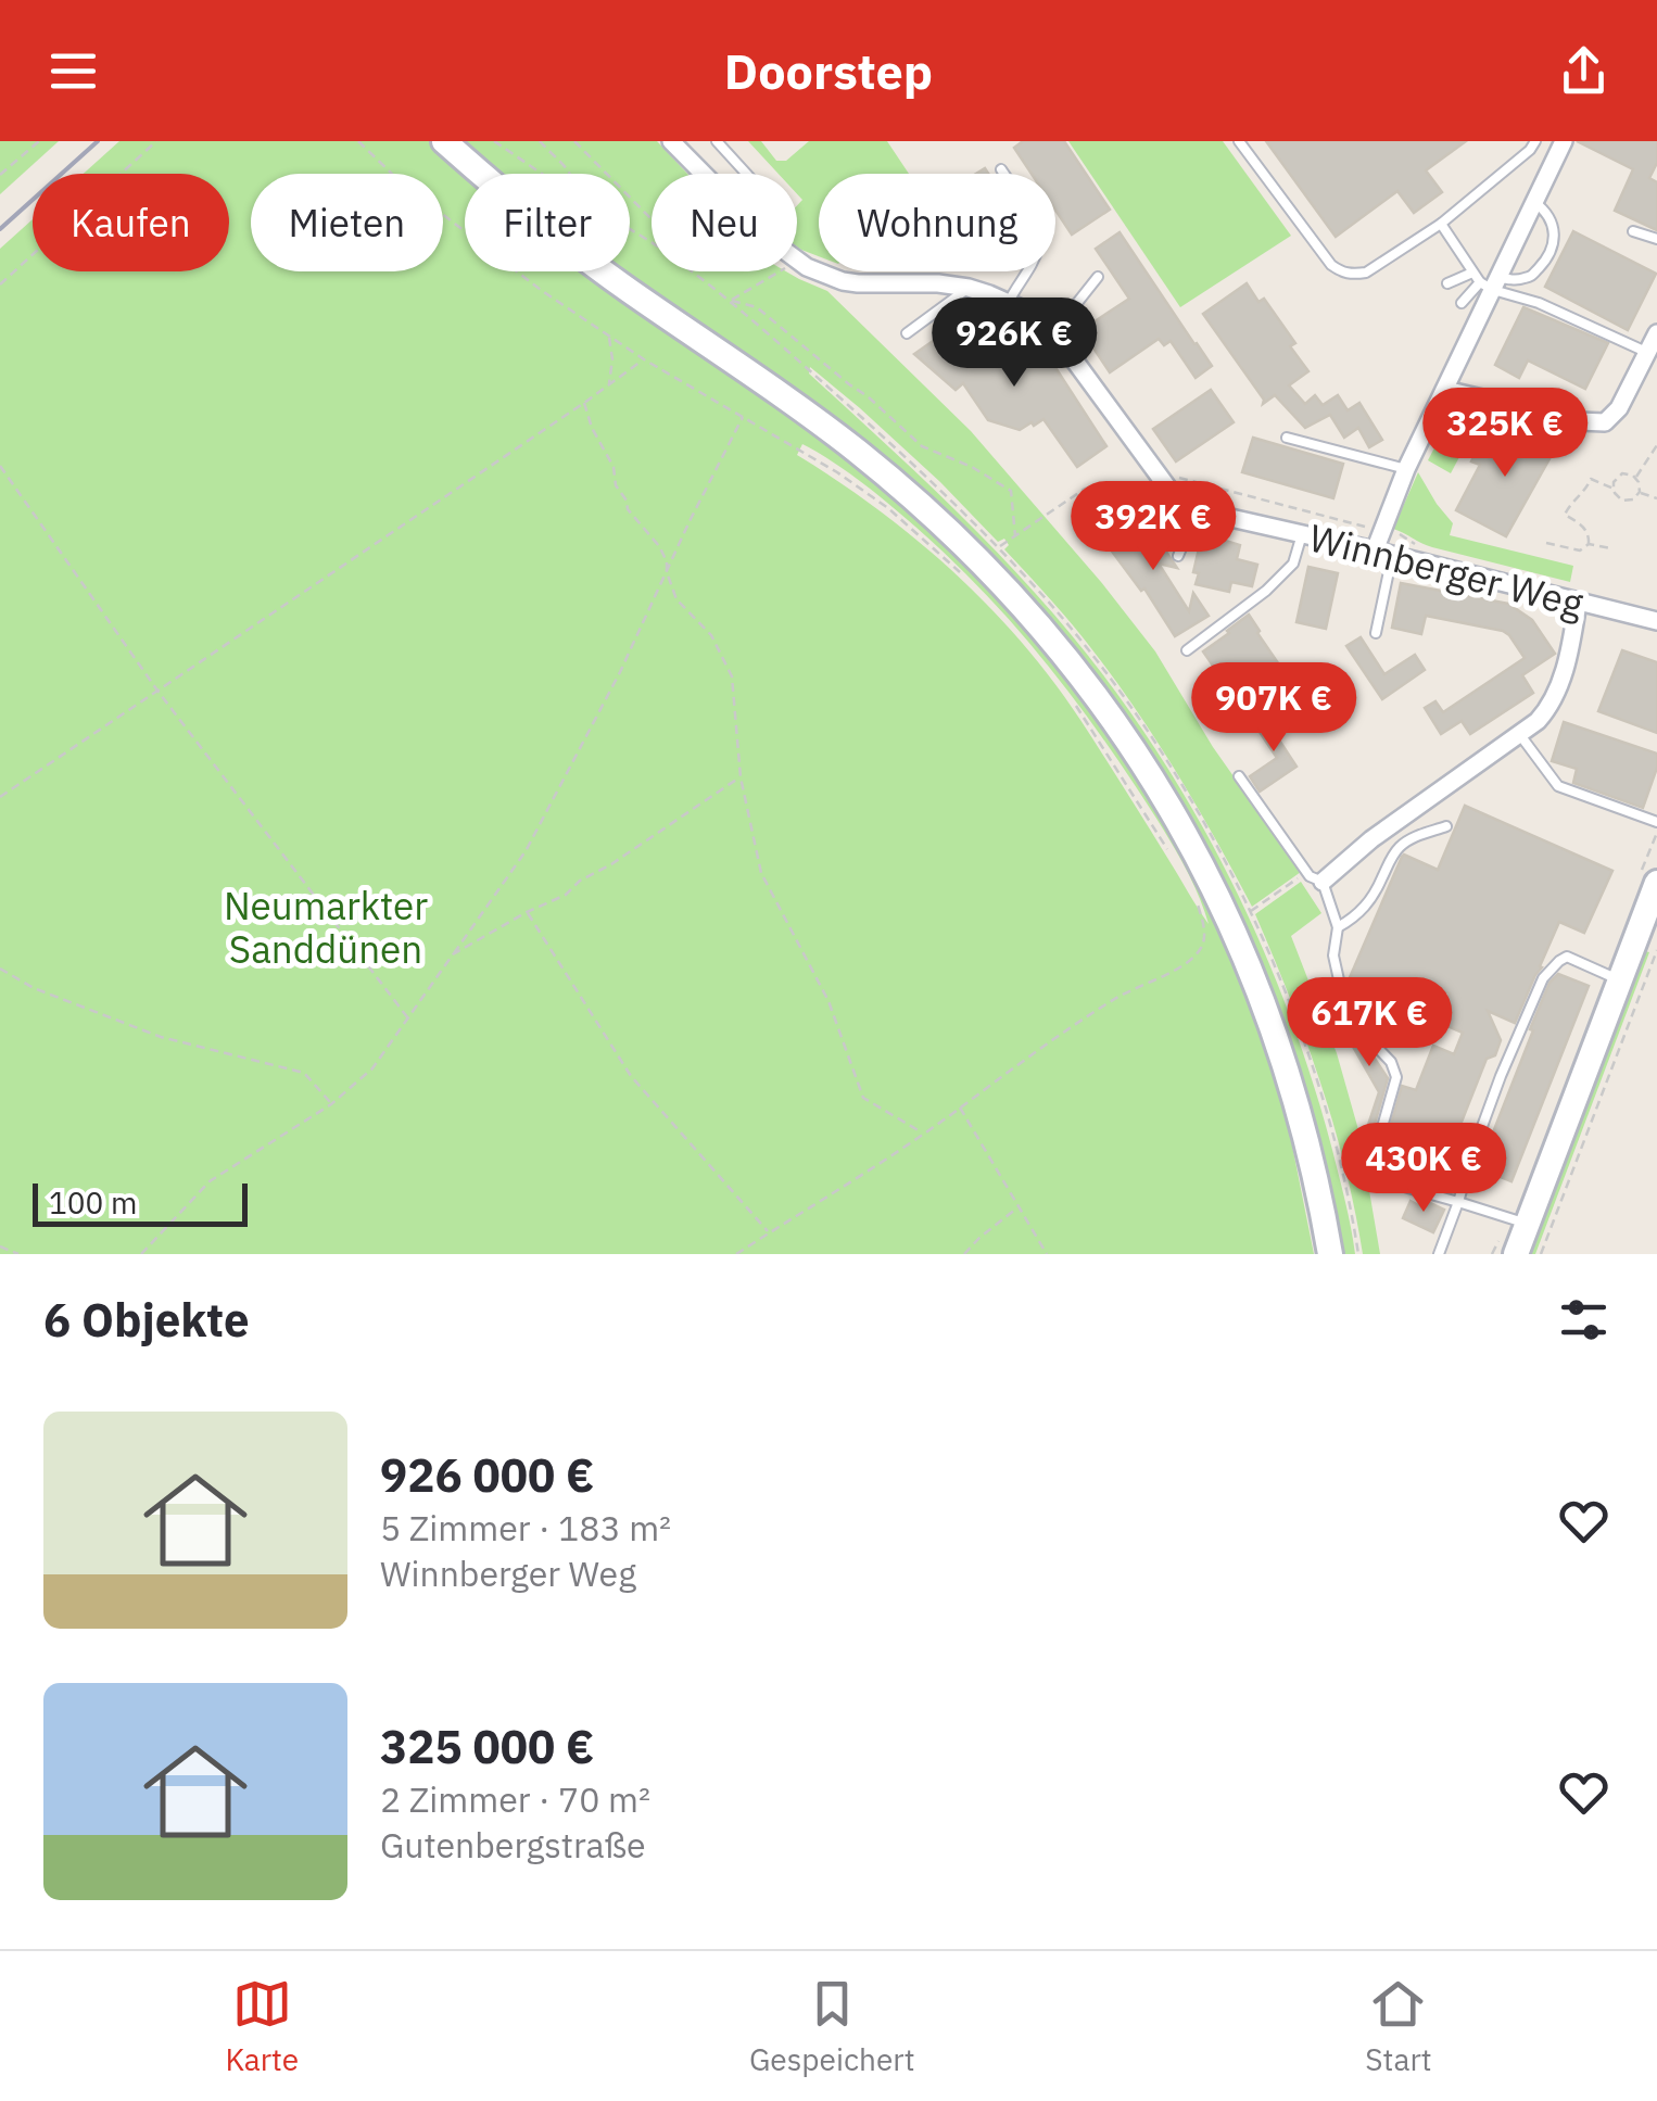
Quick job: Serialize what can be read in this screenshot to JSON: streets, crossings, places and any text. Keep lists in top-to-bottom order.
{
  "streets": {
    "street": ["Winnberger Weg"]
  },
  "parks": ["Neumarkter Sanddünen"],
  "scale_bar": "100 m",
  "page": {
    "header": "Doorstep",
    "chip": [
      "Kaufen",
      "Mieten",
      "Filter",
      "Neu",
      "Wohnung"
    ],
    "price": [
      "926K €",
      "325K €",
      "392K €",
      "907K €",
      "617K €",
      "430K €"
    ],
    "scale": "100 m",
    "heading": "6 Objekte",
    "list": [
      {
        "name": "926 000 €",
        "note": "5 Zimmer · 183 m² · Winnberger Weg"
      },
      {
        "name": "325 000 €",
        "note": "2 Zimmer · 70 m² · Gutenbergstraße"
      }
    ],
    "tabs": ["Karte", "Gespeichert", "Start"]
  }
}
